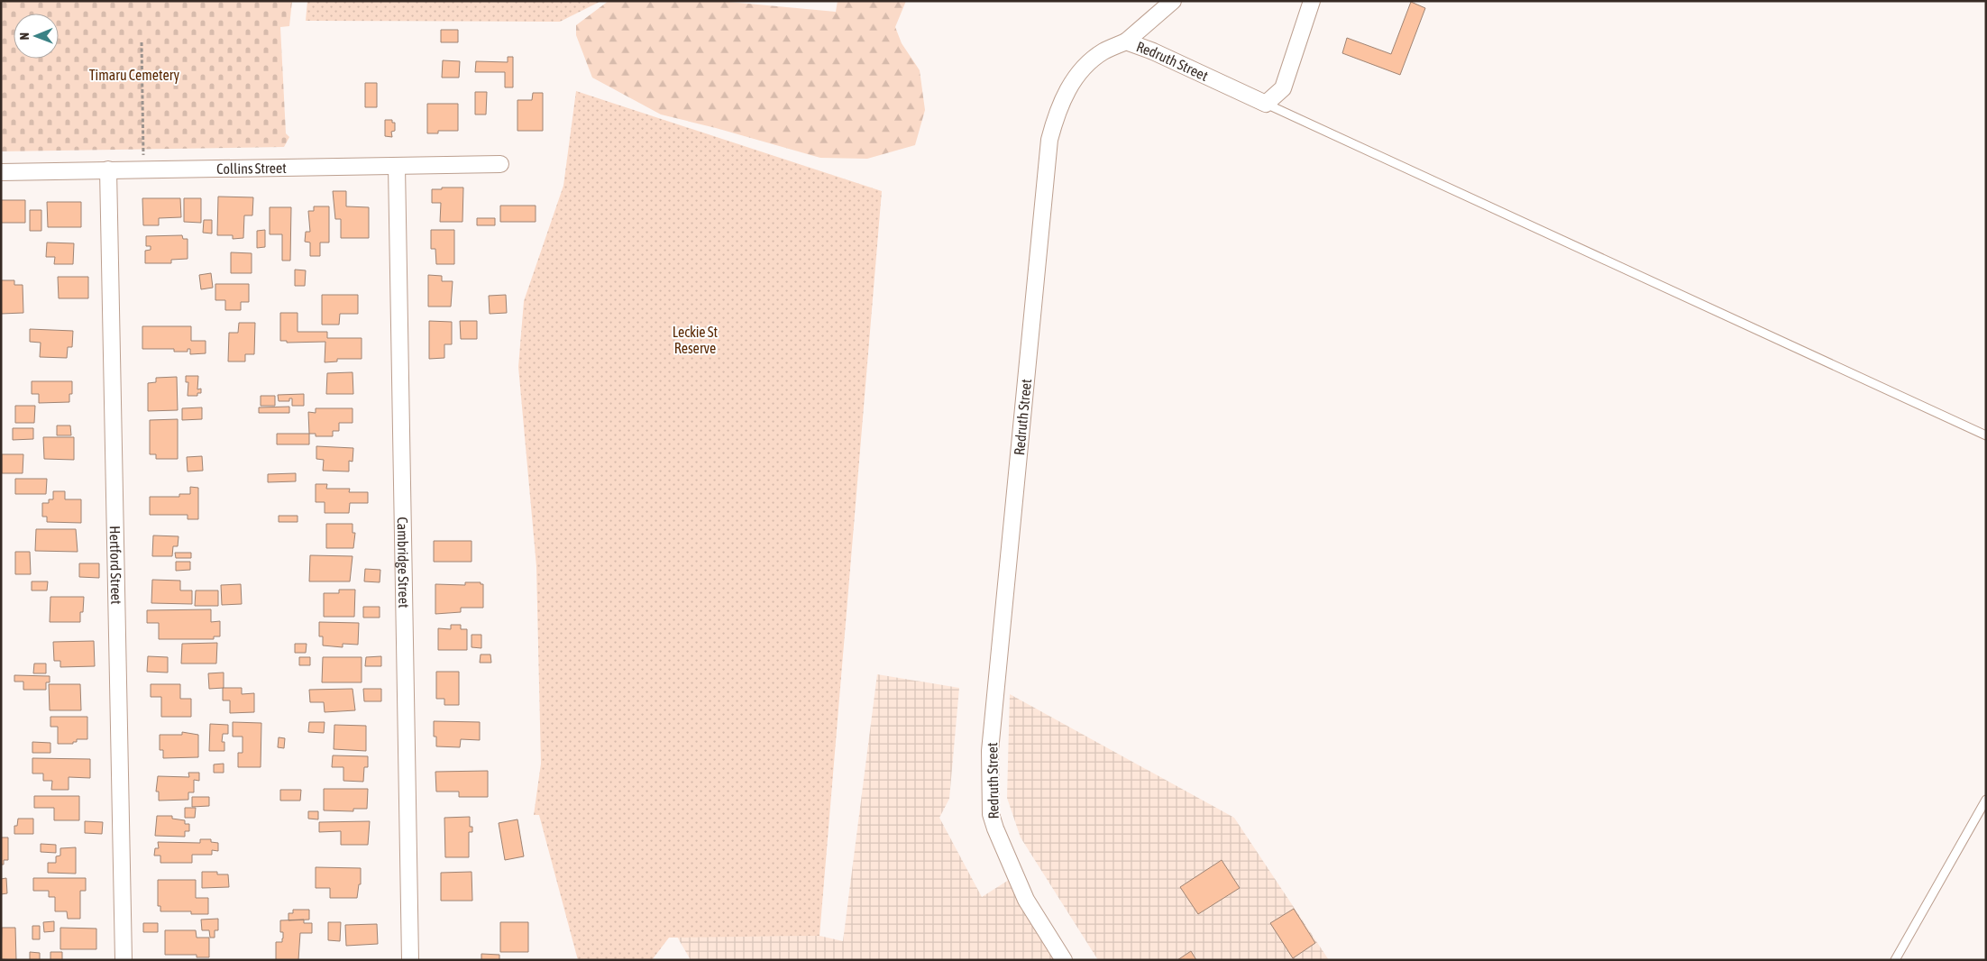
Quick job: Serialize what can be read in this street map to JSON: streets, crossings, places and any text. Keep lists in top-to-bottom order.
{
  "streets": {
    "street": [
      "Redruth Street",
      "Collins Street",
      "Cambridge Street",
      "Hertford Street"
    ]
  },
  "crossings": [
    ["Collins Street", "Cambridge Street"],
    ["Collins Street", "Hertford Street"]
  ],
  "parks": ["Timaru Cemetery", "Leckie St Reserve"],
  "north": "left"
}
